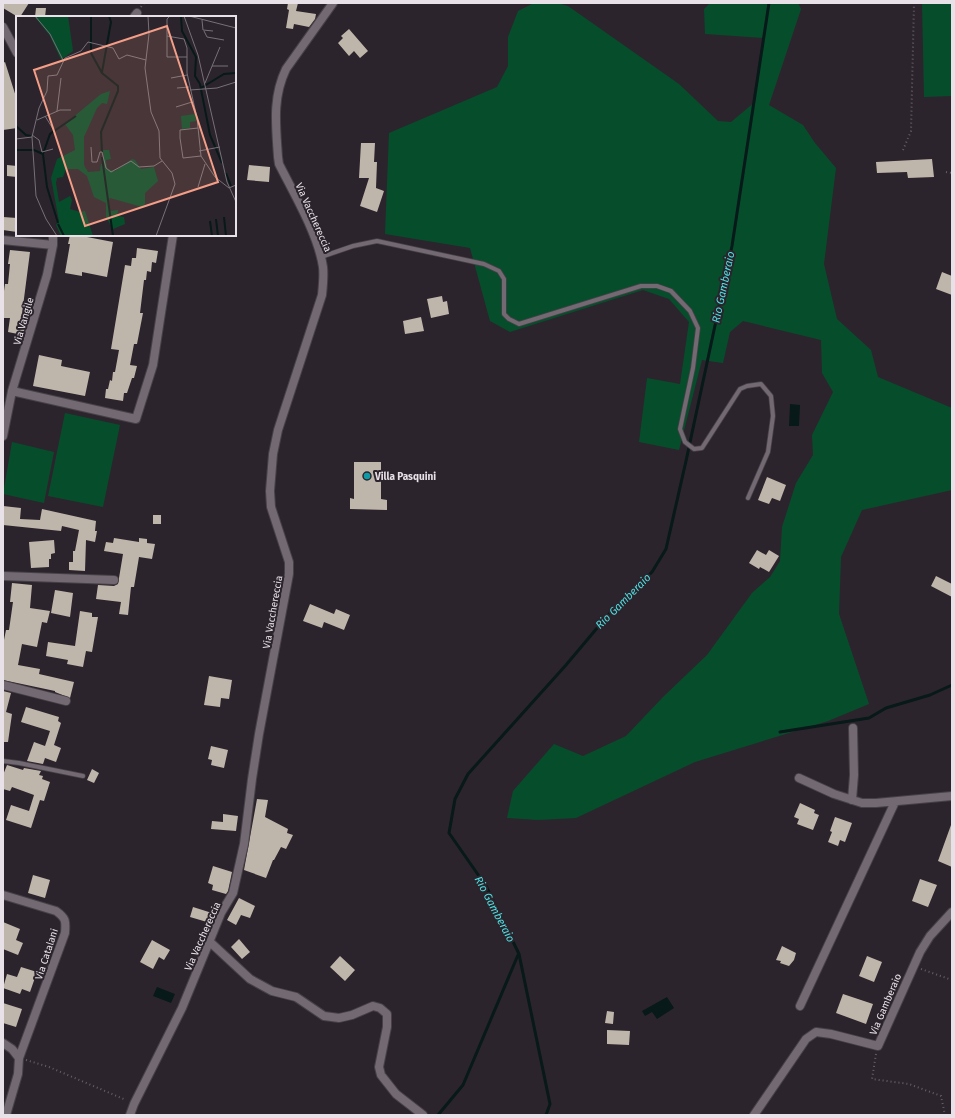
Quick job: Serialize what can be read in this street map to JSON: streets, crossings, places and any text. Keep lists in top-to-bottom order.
{
  "streets": {
    "street": [
      "Via Vacchereccia",
      "Via Vangile",
      "Via Catalani",
      "Via Gamberaio"
    ]
  },
  "water": ["Rio Gamberaio"],
  "places": ["Villa Pasquini"]
}
